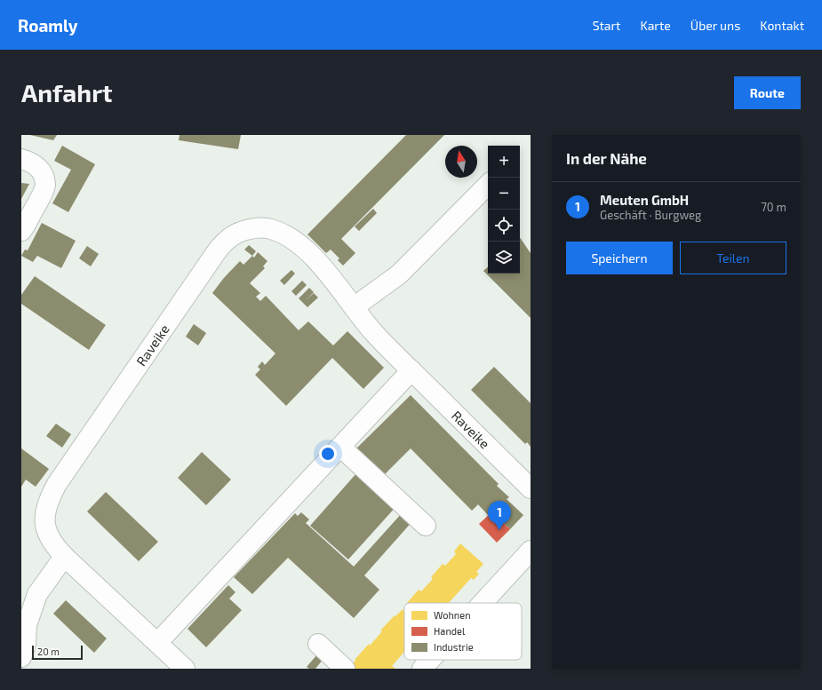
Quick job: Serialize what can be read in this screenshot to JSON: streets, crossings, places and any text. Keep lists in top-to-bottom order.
{
  "streets": {
    "street": ["Raveike"]
  },
  "legend": ["Wohnen", "Handel", "Industrie"],
  "scale_bar": "20 m",
  "north": "top",
  "page": {
    "header": "Roamly",
    "nav": [
      "Start",
      "Karte",
      "Über uns",
      "Kontakt"
    ],
    "buttons": [
      "Route",
      ["Speichern", "Teilen"]
    ],
    "title": "Anfahrt",
    "heading": "In der Nähe",
    "map_buttons": ["+", "−"],
    "list": [
      {
        "mark": "1",
        "name": "Meuten GmbH",
        "note": "Geschäft · Burgweg",
        "value": "70 m"
      }
    ],
    "pins": "1",
    "scale": "20 m"
  }
}
